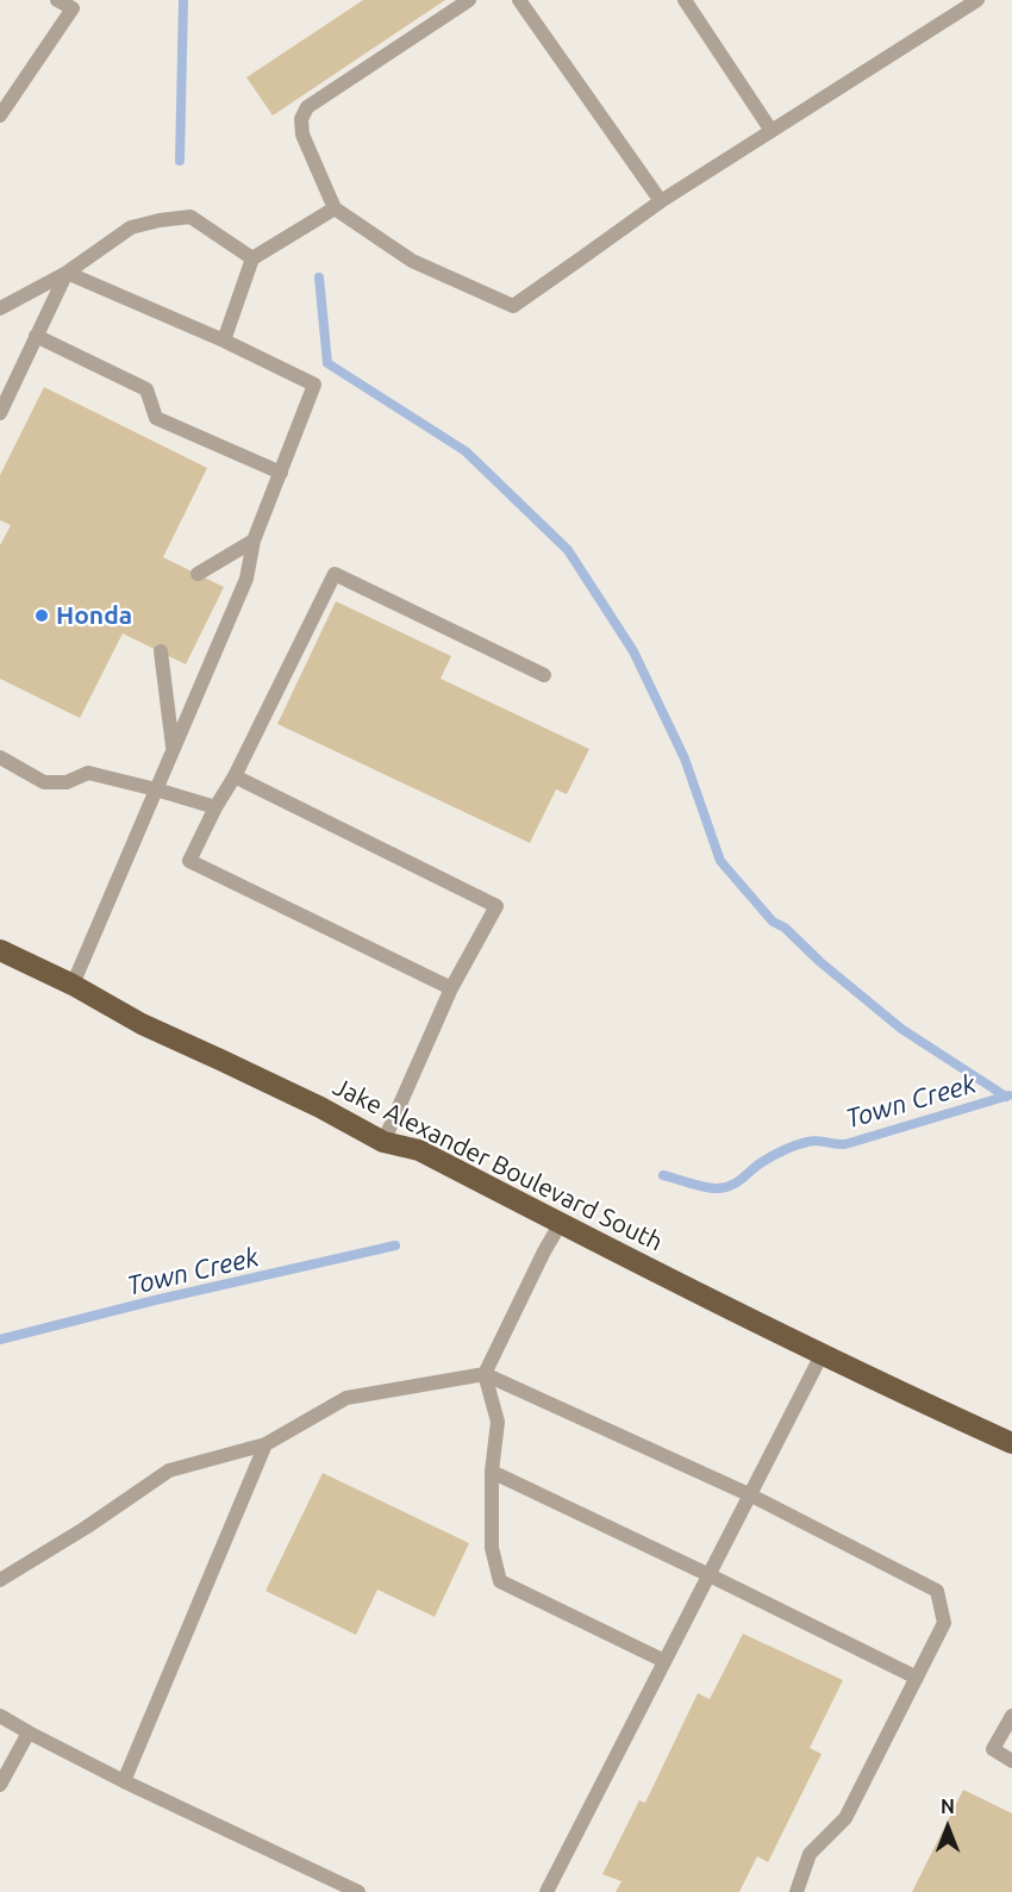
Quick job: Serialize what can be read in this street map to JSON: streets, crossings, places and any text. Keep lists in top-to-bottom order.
{
  "streets": {
    "highway": ["Jake Alexander Boulevard South"]
  },
  "water": ["Town Creek"],
  "places": ["Honda"],
  "north": "top"
}
